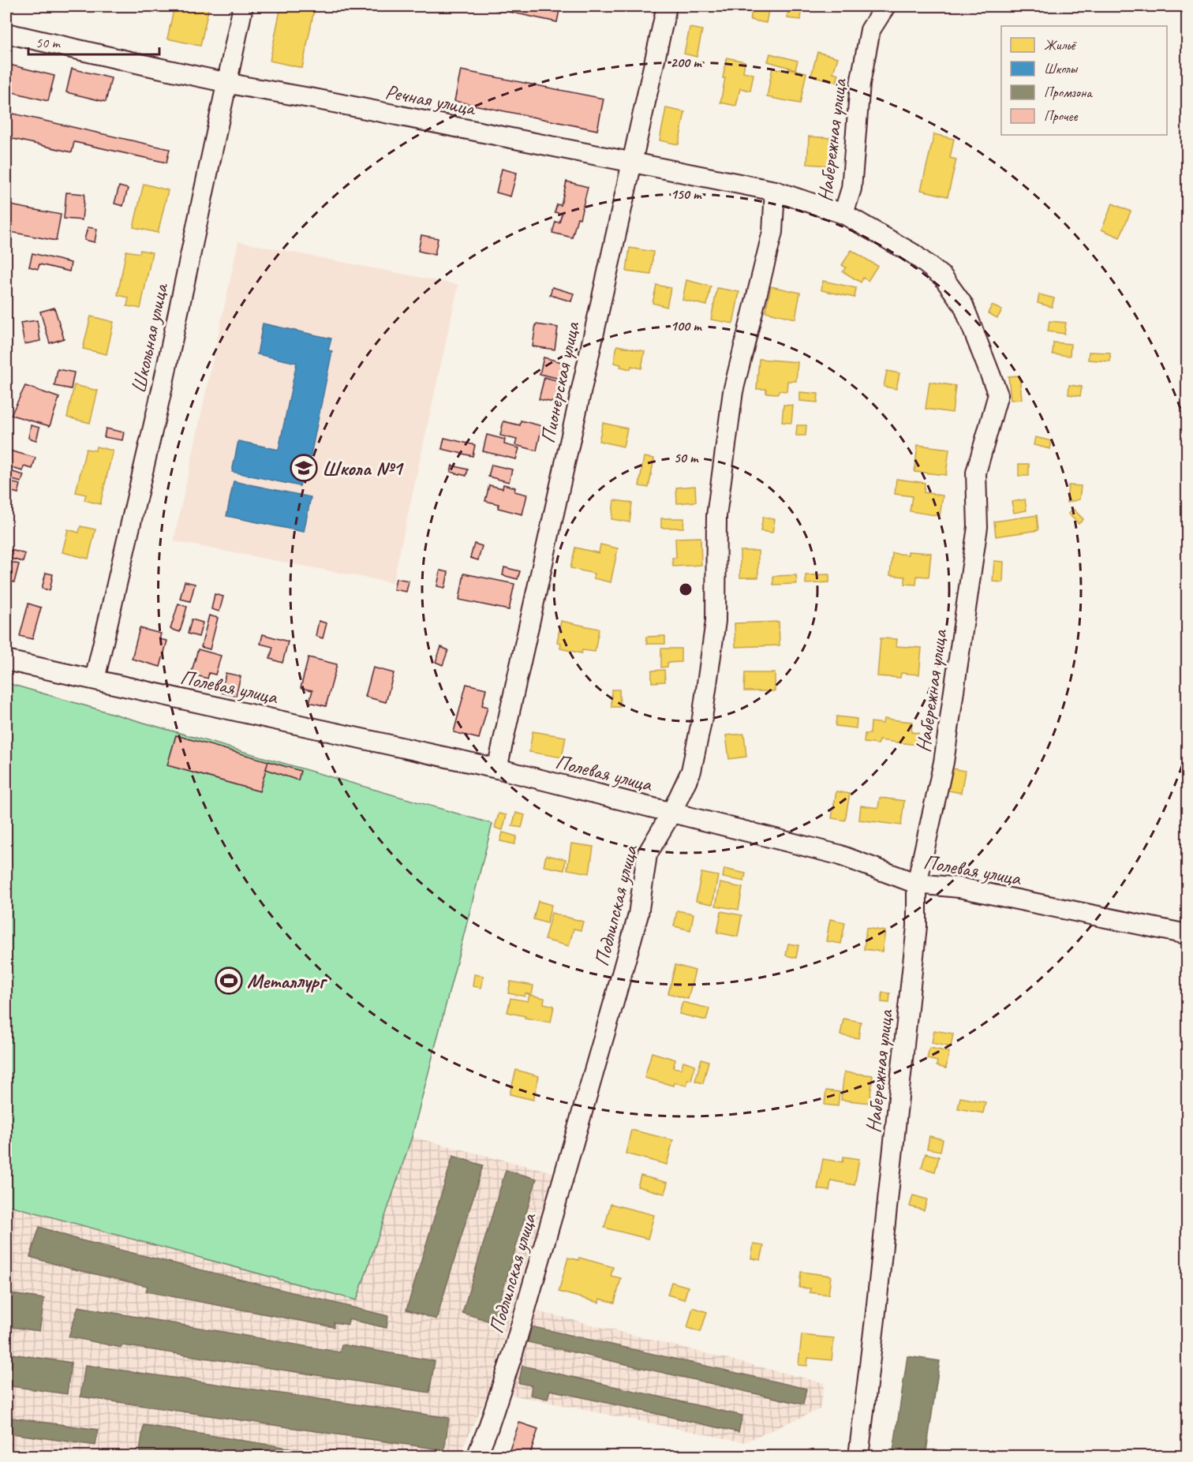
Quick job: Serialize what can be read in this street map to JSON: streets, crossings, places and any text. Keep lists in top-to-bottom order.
{
  "streets": {
    "street": [
      "Речная улица",
      "Набережная улица",
      "Школьная улица",
      "Пионерская улица",
      "Полевая улица",
      "Подлипская улица"
    ]
  },
  "crossings": [
    ["Речная улица", "Набережная улица"],
    ["Речная улица", "Школьная улица"],
    ["Речная улица", "Пионерская улица"],
    ["Речная улица", "Подлипская улица"],
    ["Набережная улица", "Полевая улица"],
    ["Школьная улица", "Полевая улица"],
    ["Пионерская улица", "Полевая улица"],
    ["Полевая улица", "Подлипская улица"]
  ],
  "places": {
    "school or university": ["Школа №1"],
    "sports": ["Металлург"]
  },
  "legend": [
    "Жильё",
    "Школы",
    "Промзона",
    "Прочее"
  ],
  "scale_bar": "50 m",
  "rings": [
    "200 m",
    "150 m",
    "100 m",
    "50 m"
  ]
}
